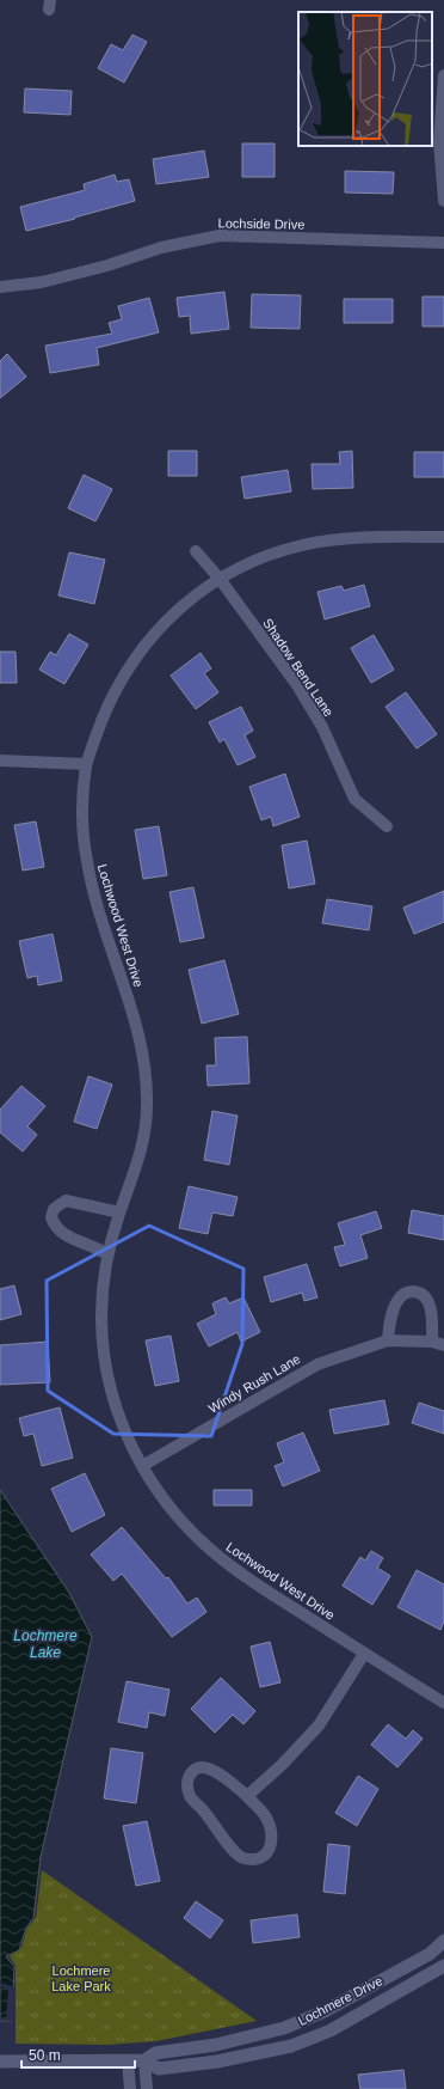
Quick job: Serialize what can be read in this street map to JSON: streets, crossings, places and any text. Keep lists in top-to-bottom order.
{
  "streets": {
    "street": [
      "Lochside Drive",
      "Shadow Bend Lane",
      "Lochwood West Drive",
      "Windy Rush Lane",
      "Lochmere Drive"
    ]
  },
  "crossings": [
    ["Shadow Bend Lane", "Lochwood West Drive"],
    ["Lochwood West Drive", "Windy Rush Lane"]
  ],
  "water": ["Lochmere Lake"],
  "parks": ["Lochmere Lake Park"],
  "scale_bar": "50 m"
}
